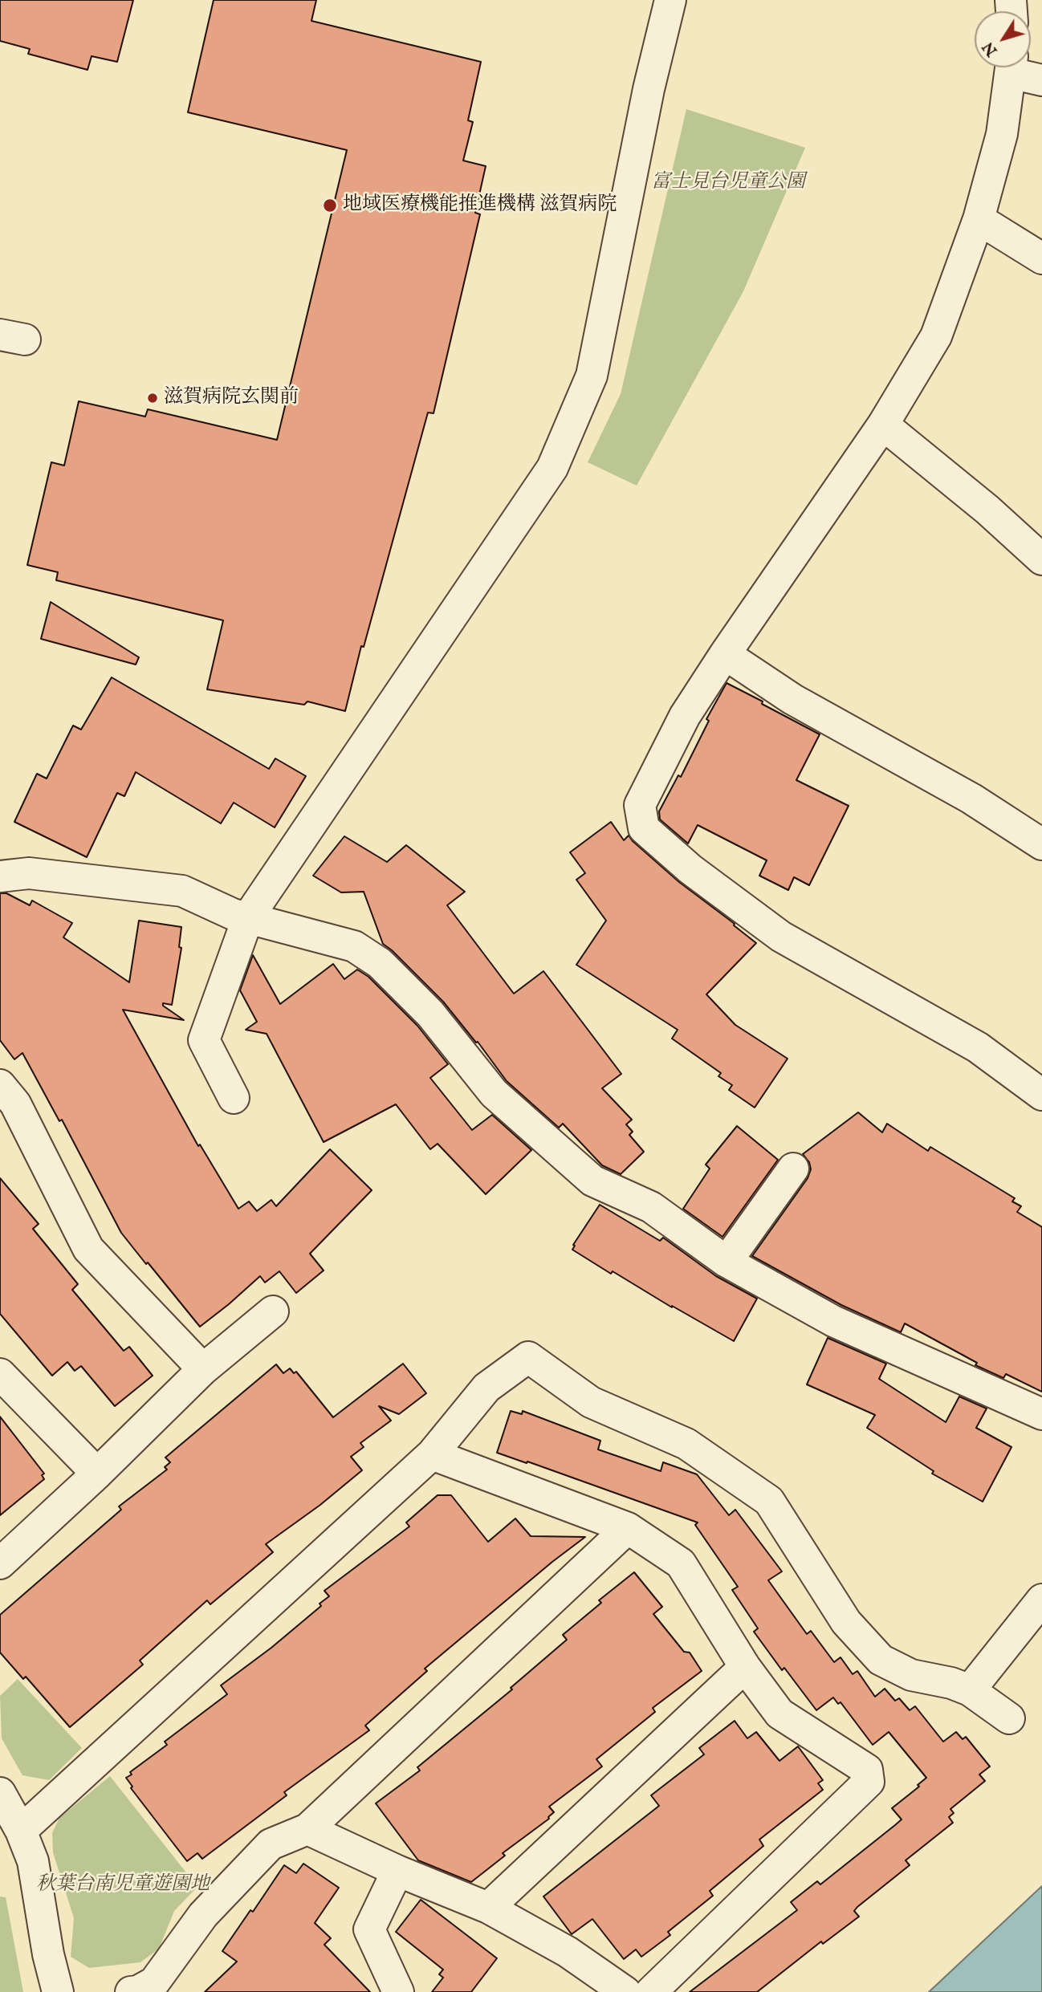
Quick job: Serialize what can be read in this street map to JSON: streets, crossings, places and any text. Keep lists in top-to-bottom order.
{
  "parks": ["富士見台児童公園", "秋葉台南児童遊園地"],
  "places": ["地域医療機能推進機構 滋賀病院", "滋賀病院玄関前"],
  "north": "bottom left"
}
